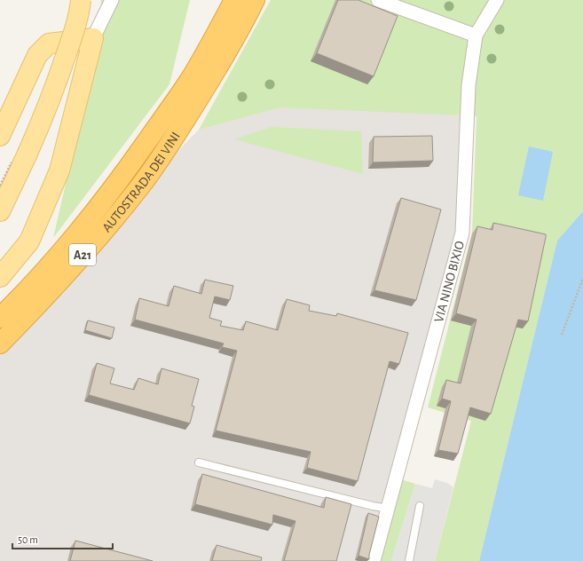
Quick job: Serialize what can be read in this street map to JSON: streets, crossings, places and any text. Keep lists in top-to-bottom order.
{
  "streets": {
    "highway": ["AUTOSTRADA DEI VINI", "A21"],
    "street": ["VIA NINO BIXIO"]
  },
  "scale_bar": "50 m"
}
